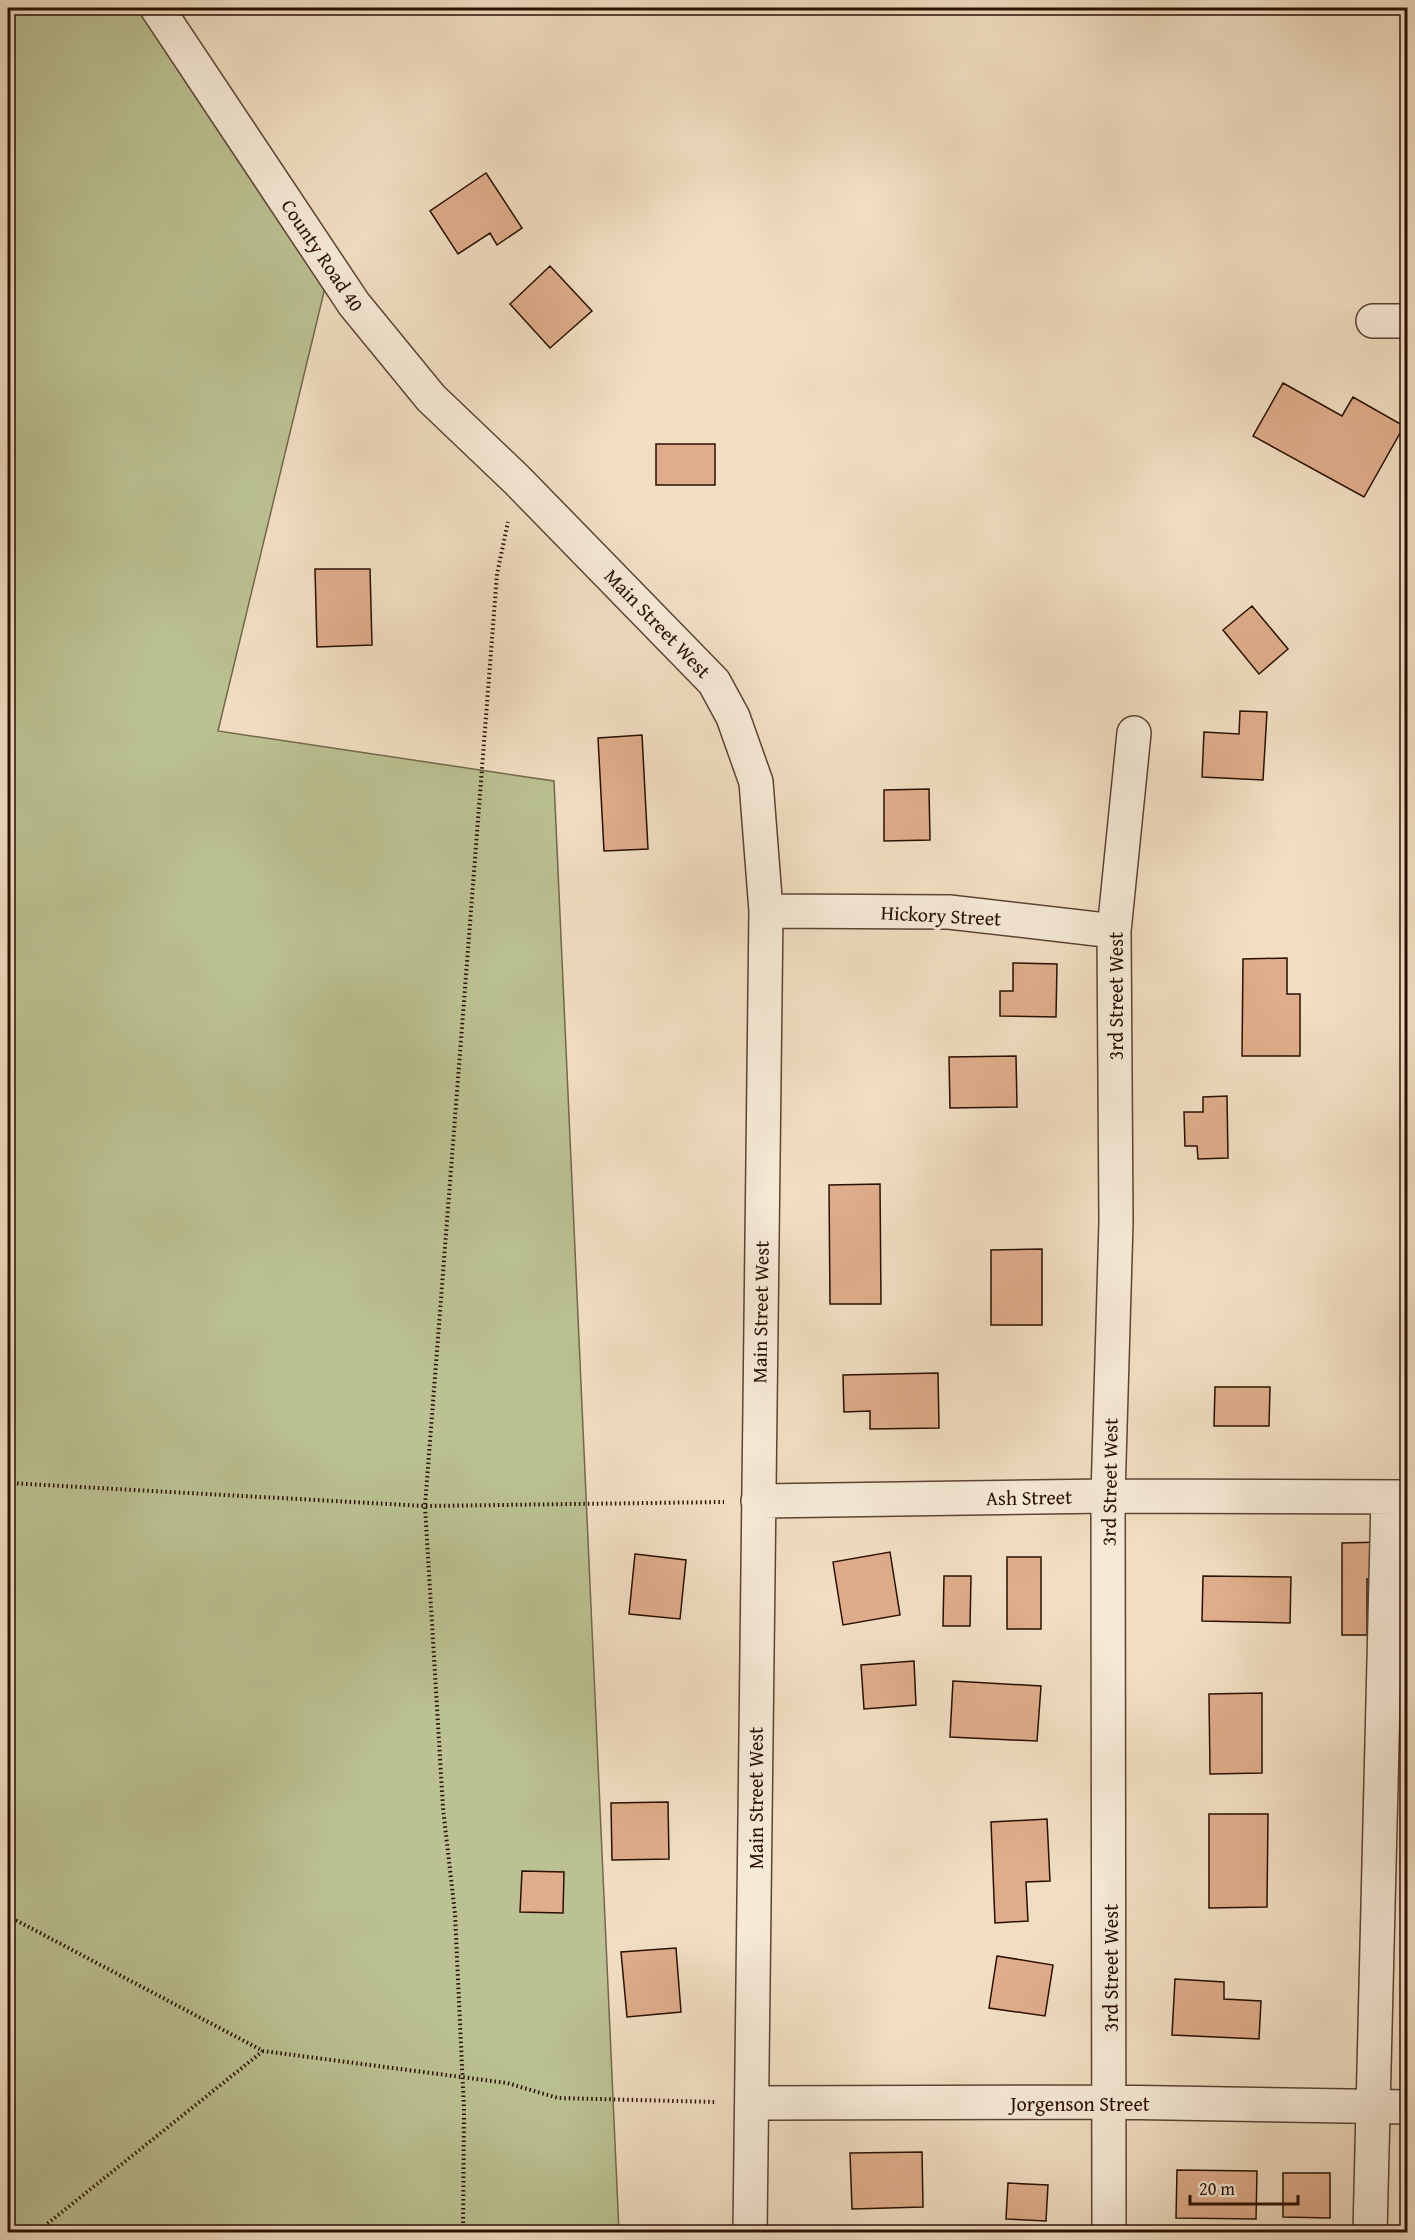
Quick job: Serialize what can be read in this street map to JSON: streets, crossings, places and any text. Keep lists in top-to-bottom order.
{
  "streets": {
    "street": [
      "County Road 40",
      "Main Street West",
      "Hickory Street",
      "3rd Street West",
      "Ash Street",
      "Jorgenson Street"
    ]
  },
  "crossings": [
    ["County Road 40", "Main Street West"],
    ["Main Street West", "Hickory Street"],
    ["Main Street West", "Ash Street"],
    ["Main Street West", "Jorgenson Street"],
    ["Hickory Street", "3rd Street West"],
    ["3rd Street West", "Ash Street"],
    ["3rd Street West", "Jorgenson Street"]
  ],
  "scale_bar": "20 m"
}
